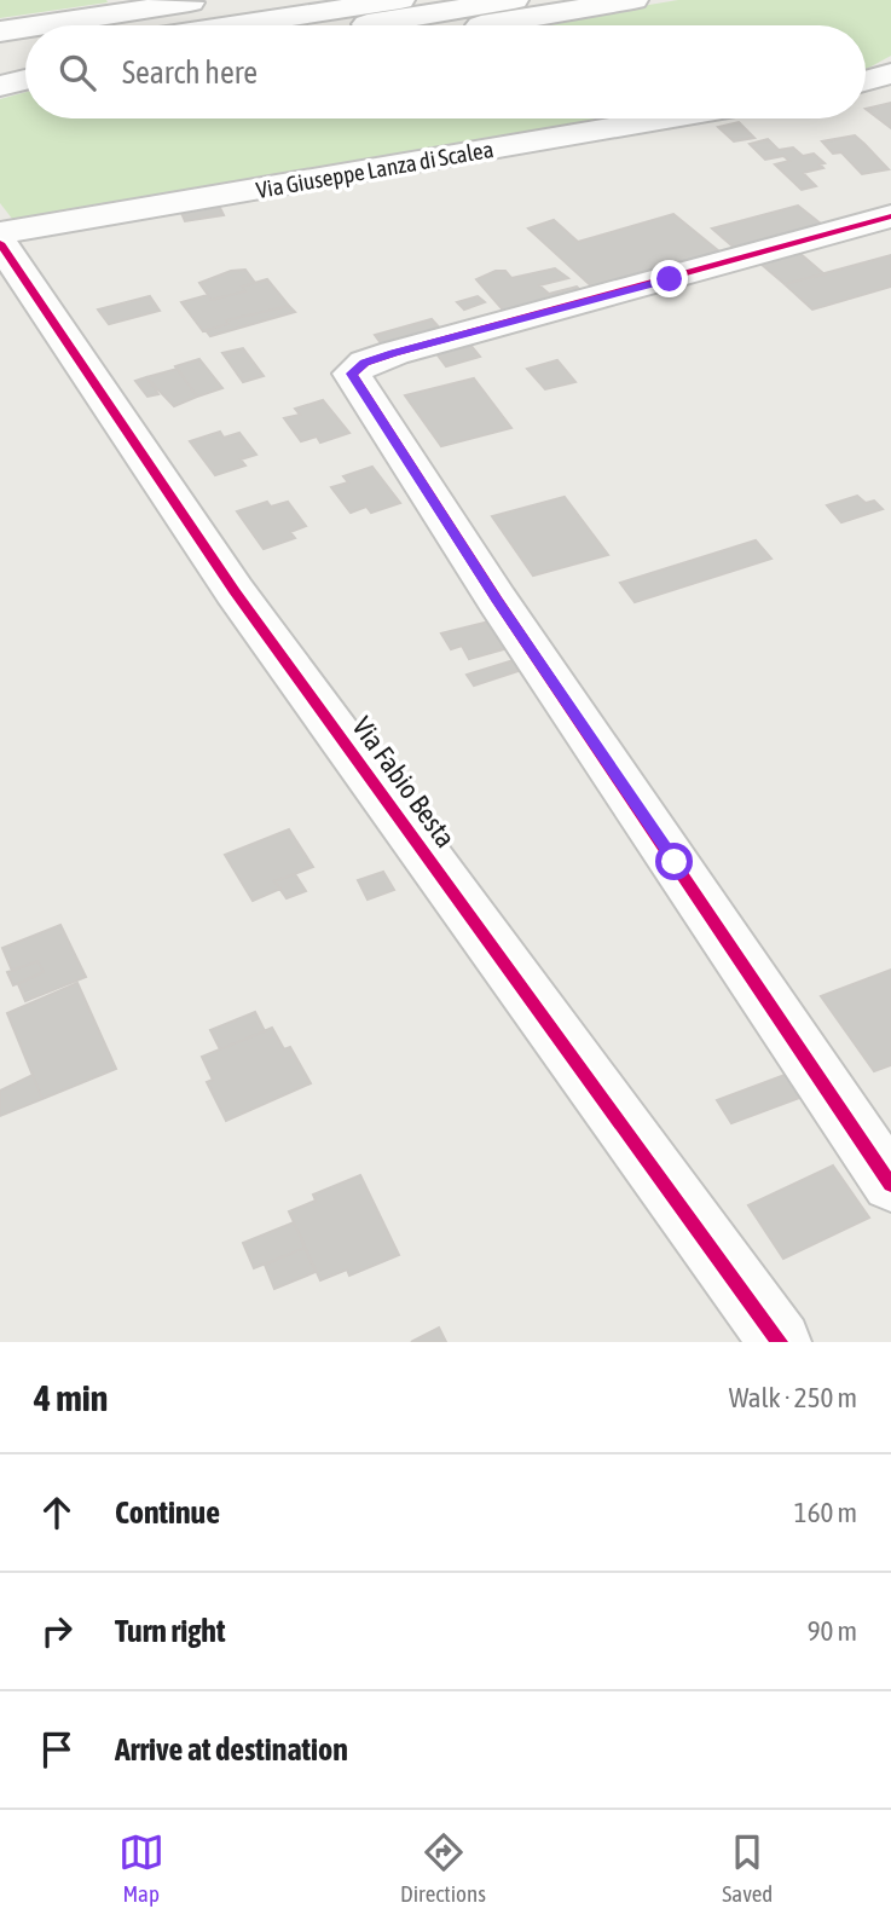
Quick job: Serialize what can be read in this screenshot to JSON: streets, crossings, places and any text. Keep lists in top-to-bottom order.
{
  "streets": {
    "street": ["Via Giuseppe Lanza di Scalea", "Via Fabio Besta"]
  },
  "page": {
    "search": "Search here",
    "heading": ["4 min", "Walk · 250 m"],
    "list": [
      ["Continue", "160 m"],
      ["Turn right", "90 m"],
      "Arrive at destination"
    ],
    "nav": ["Map", "Directions", "Saved"]
  }
}
